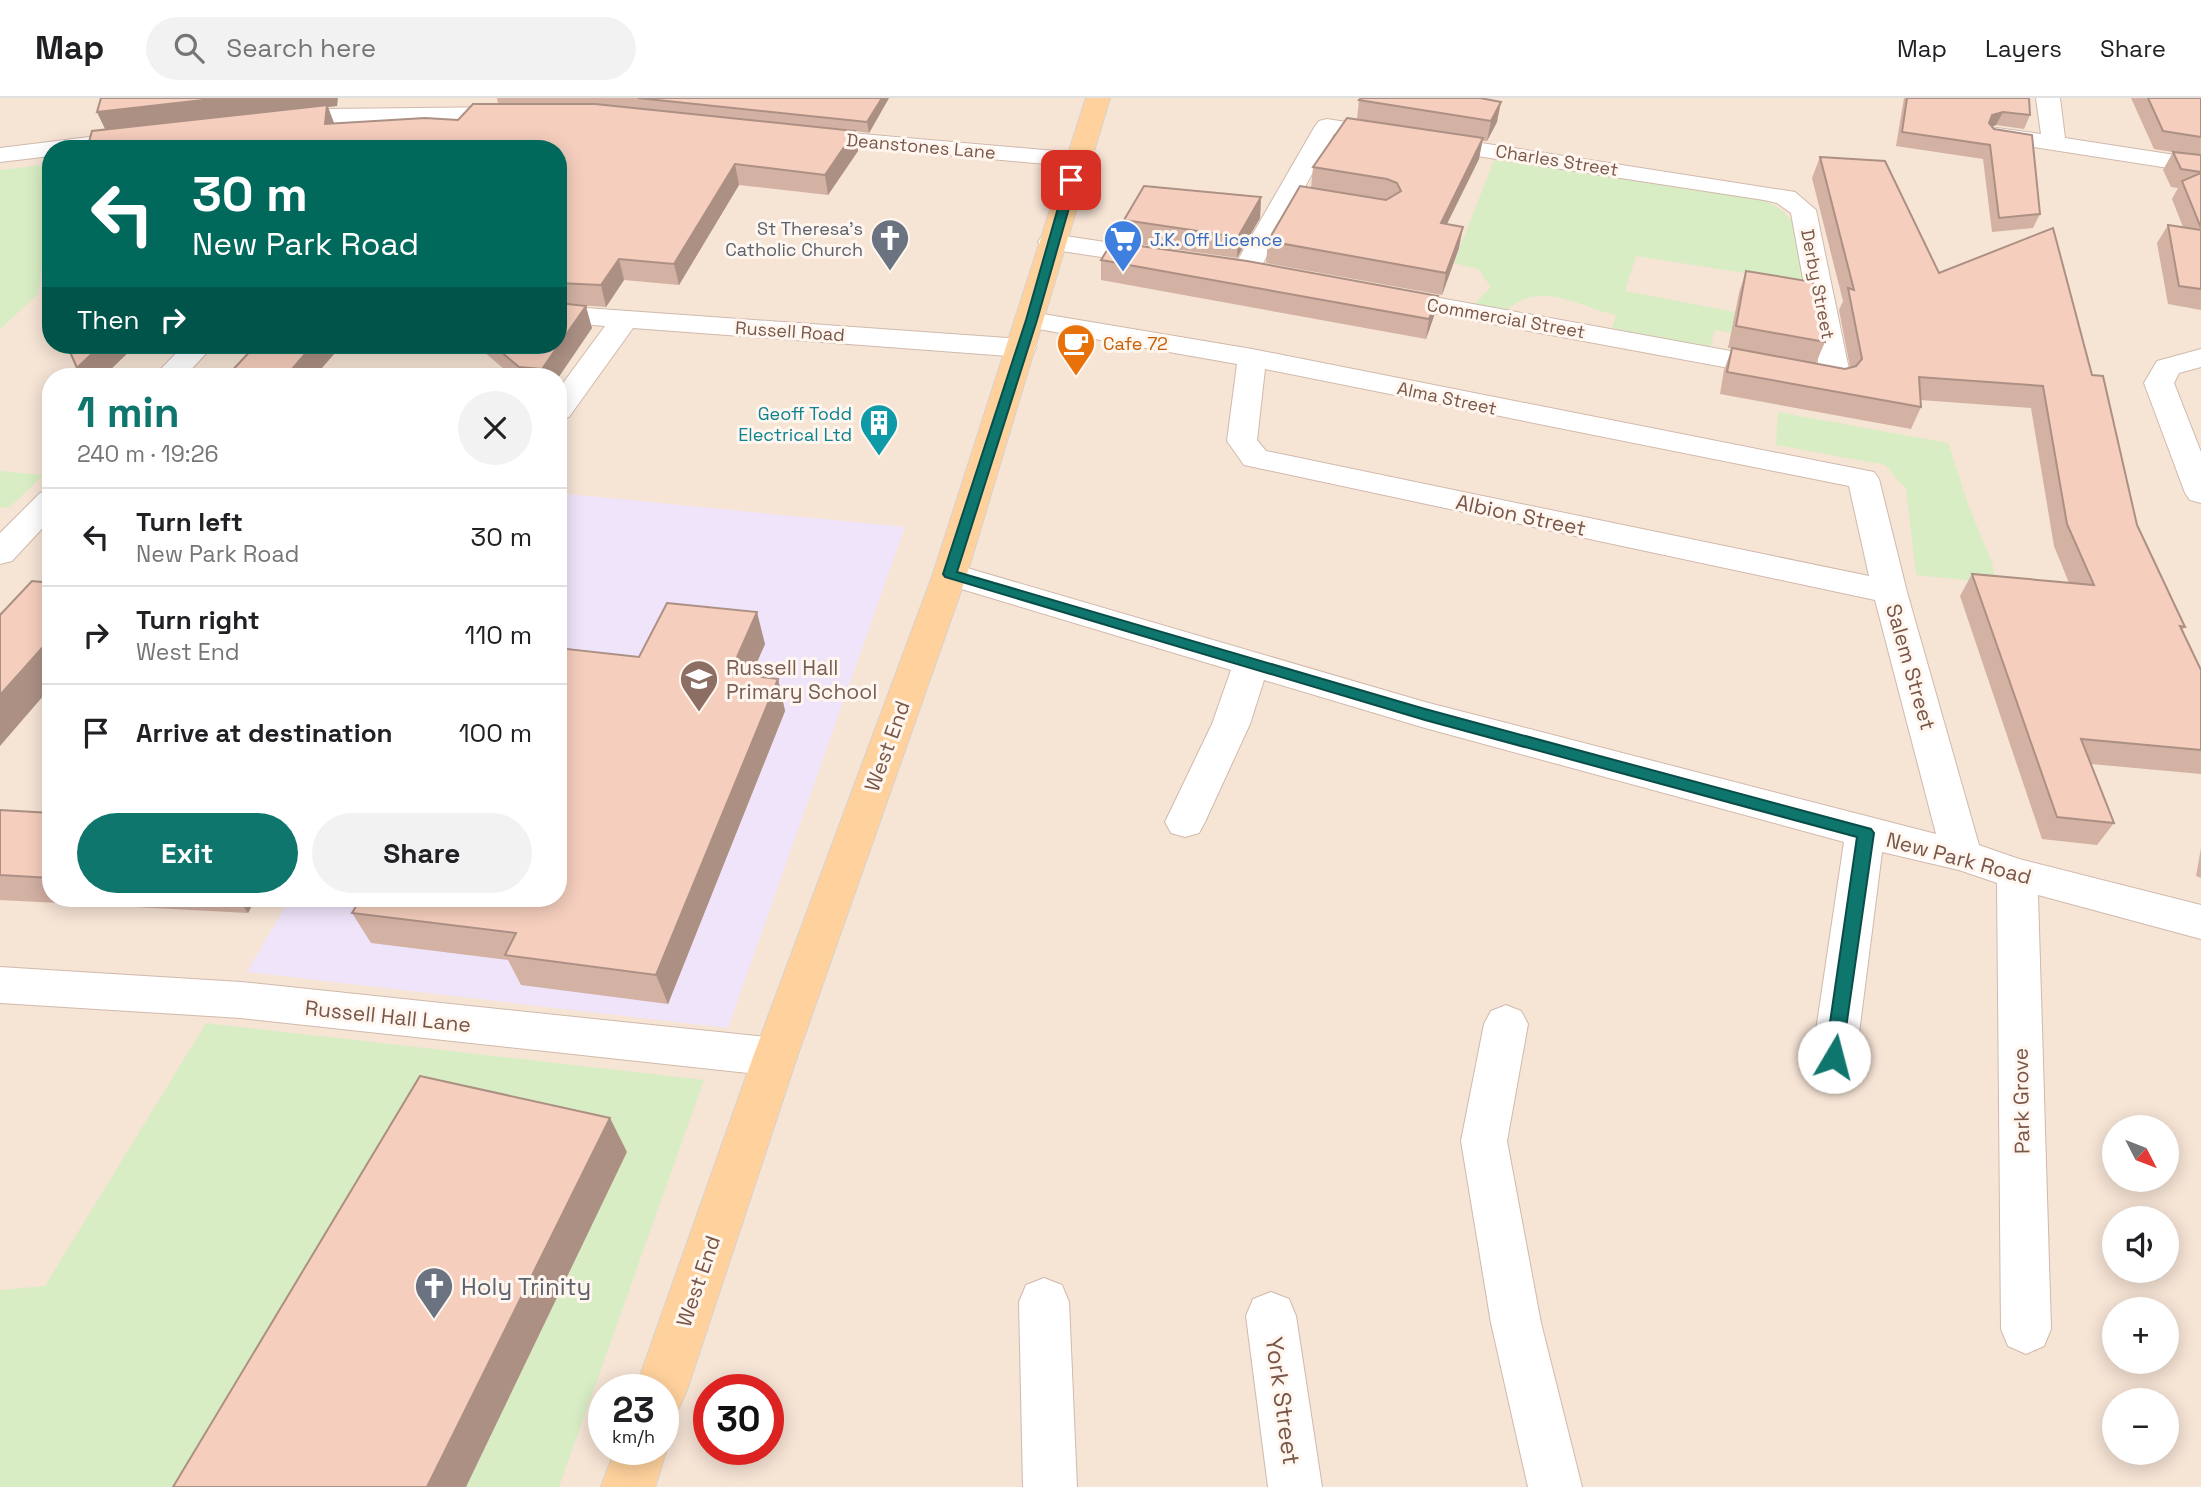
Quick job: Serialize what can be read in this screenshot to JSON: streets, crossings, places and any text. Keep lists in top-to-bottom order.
{
  "streets": {
    "main road": ["West End"],
    "street": [
      "Deanstones Lane",
      "Charles Street",
      "Derby Street",
      "Commercial Street",
      "Russell Road",
      "Alma Street",
      "Albion Street",
      "Salem Street",
      "New Park Road",
      "Russell Hall Lane",
      "Park Grove",
      "York Street"
    ]
  },
  "crossings": [
    ["Deanstones Lane", "West End"],
    ["Charles Street", "Derby Street"],
    ["Derby Street", "Commercial Street"],
    ["Russell Road", "West End"],
    ["Alma Street", "Albion Street"],
    ["Alma Street", "Salem Street"],
    ["Alma Street", "West End"],
    ["Albion Street", "Salem Street"],
    ["Salem Street", "New Park Road"],
    ["West End", "New Park Road"],
    ["West End", "Russell Hall Lane"],
    ["New Park Road", "Park Grove"]
  ],
  "places": {
    "church": ["St Theresa's Catholic Church", "Holy Trinity"],
    "supermarket": ["J.K. Off Licence"],
    "cafe": ["Cafe 72"],
    "building": ["Geoff Todd Electrical Ltd"],
    "school or university": ["Russell Hall Primary School"]
  },
  "north": "bottom right",
  "page": {
    "header": "Map",
    "search": "Search here",
    "nav": ["Map", "Layers", "Share"],
    "turn": ["30 m", "New Park Road"],
    "then": "Then",
    "heading": ["1 min", "240 m · 19:26"],
    "list": [
      {
        "name": "Turn left",
        "note": "New Park Road",
        "value": "30 m"
      },
      {
        "name": "Turn right",
        "note": "West End",
        "value": "110 m"
      },
      {
        "name": "Arrive at destination",
        "value": "100 m"
      }
    ],
    "buttons": ["Exit", "Share"],
    "map_buttons": ["+", "−"],
    "speed": "23 km/h",
    "limit": "30"
  }
}
